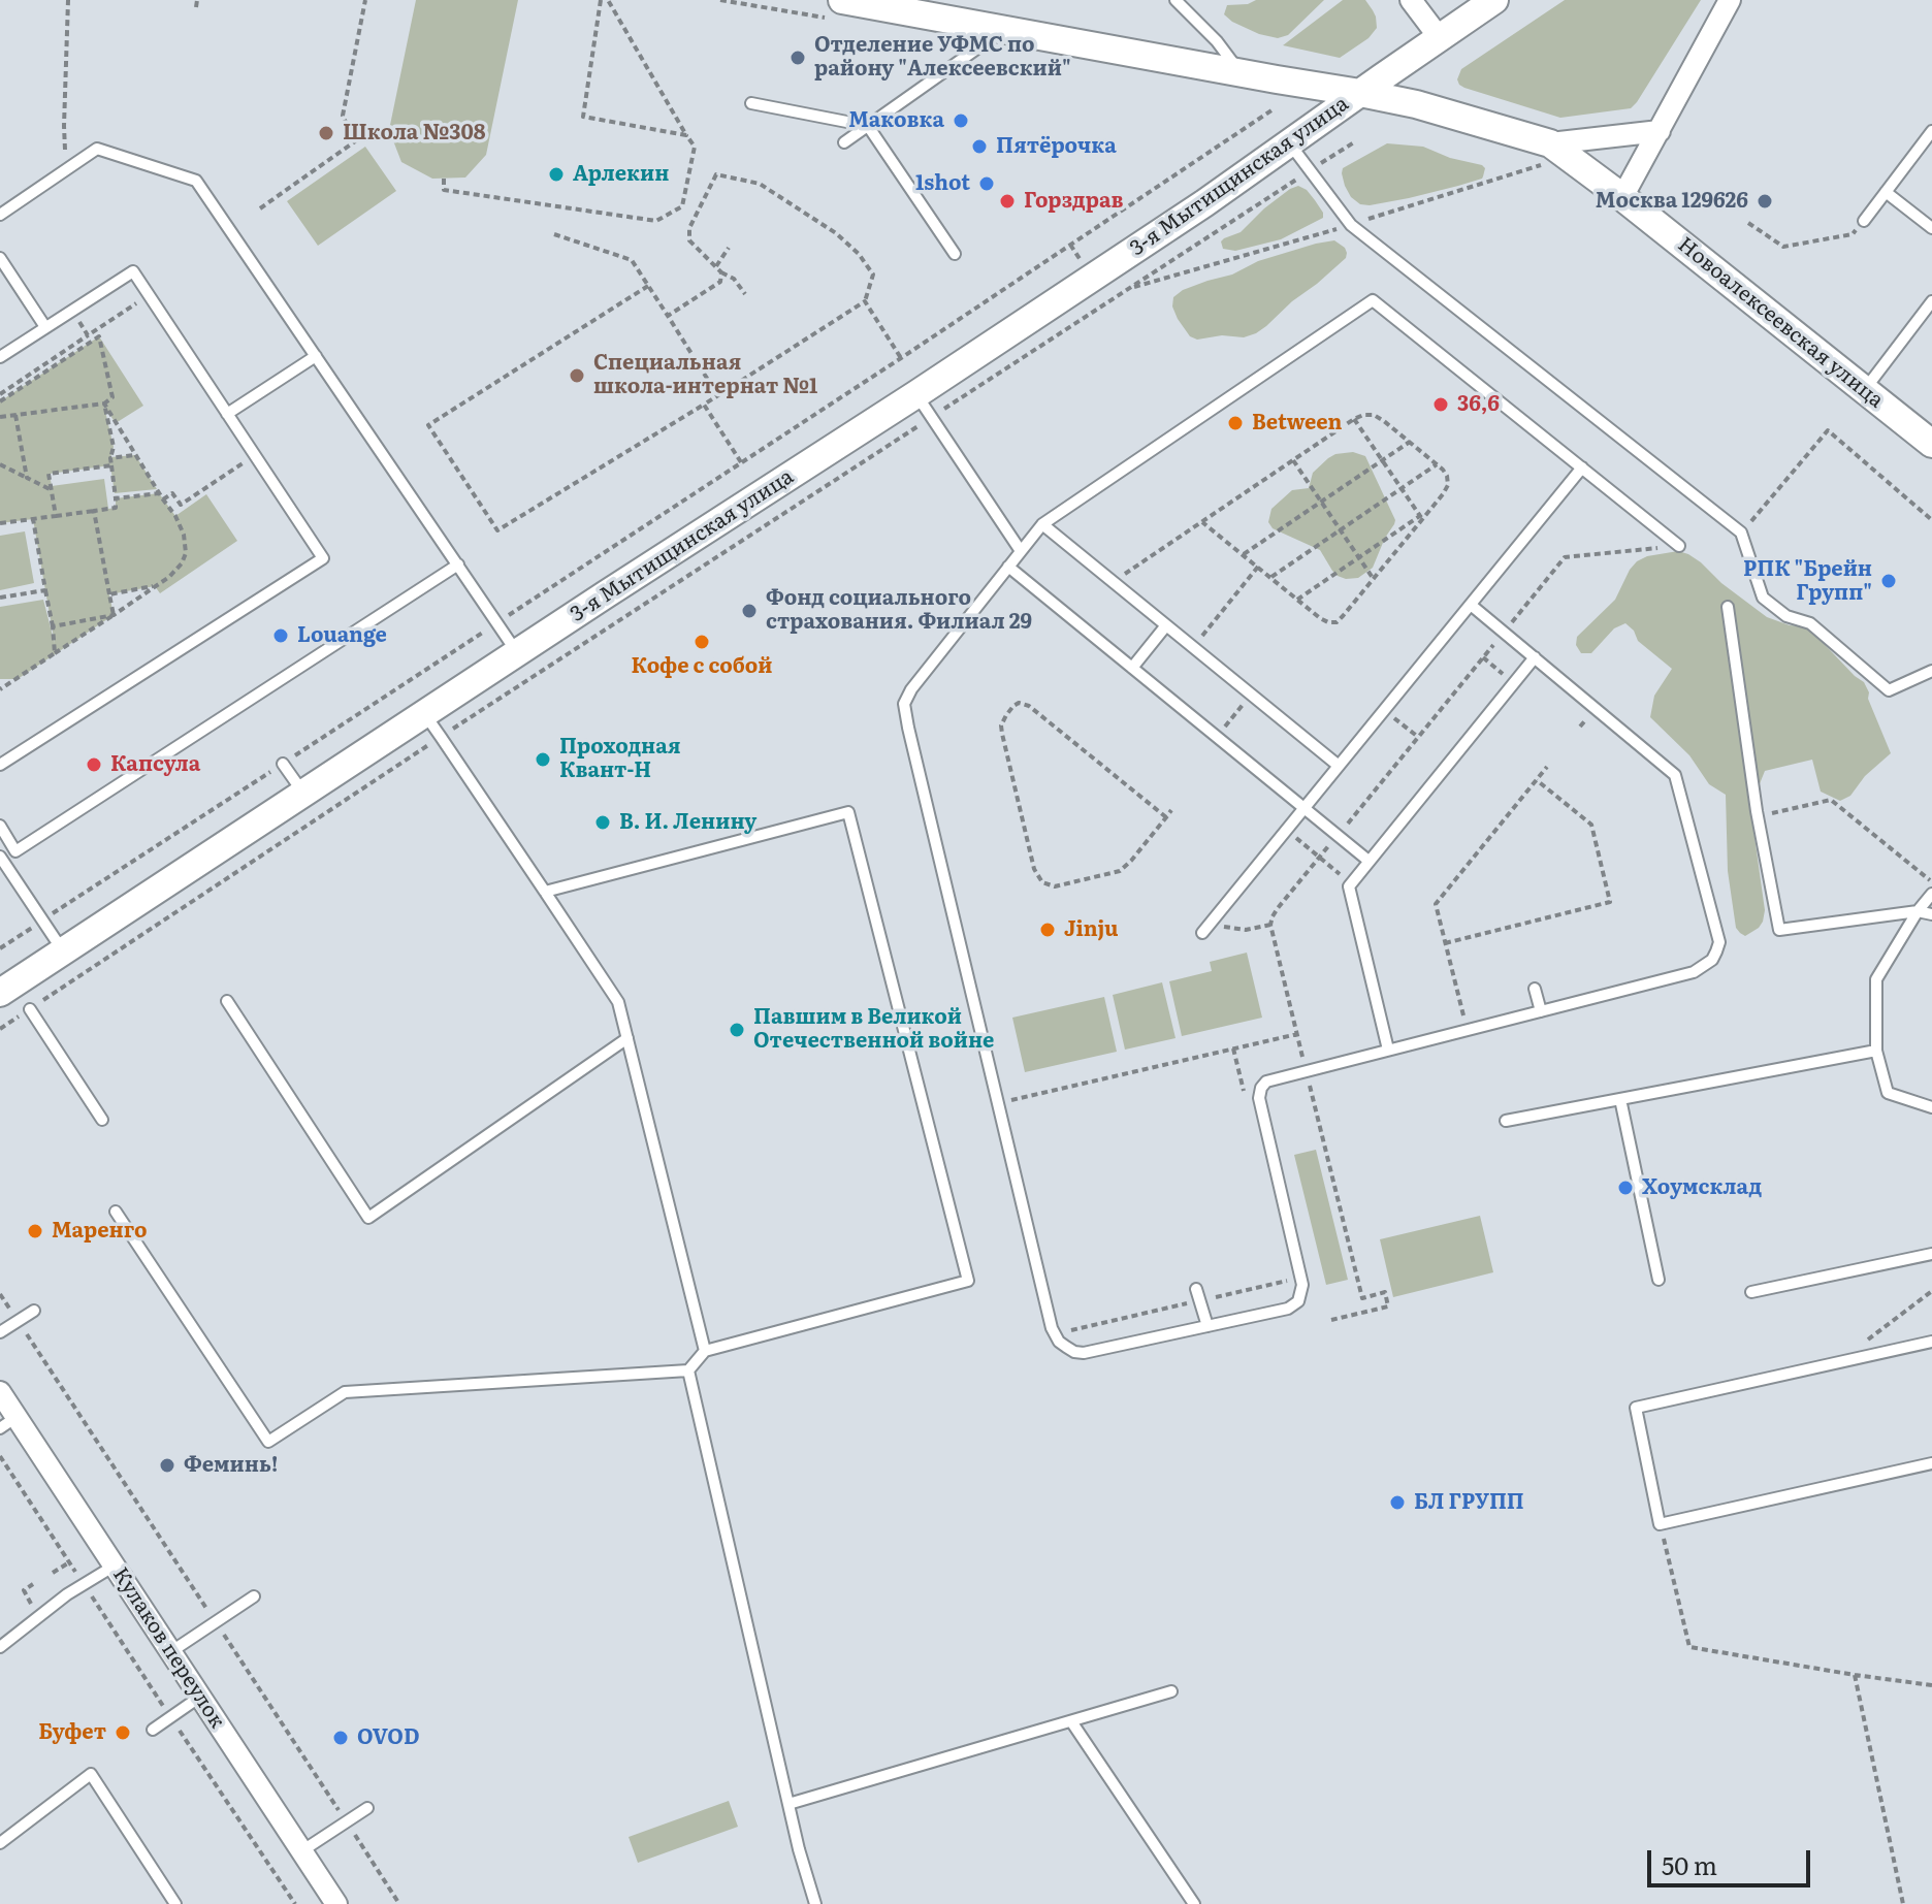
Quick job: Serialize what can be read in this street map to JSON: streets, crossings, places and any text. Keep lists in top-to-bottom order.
{
  "streets": {
    "street": ["3-я Мытищинская улица", "Новоалексеевская улица", "Кулаков переулок"]
  },
  "crossings": [
    ["3-я Мытищинская улица", "Новоалексеевская улица"]
  ],
  "places": [
    "Отделение УФМС по району \"Алексеевский\"",
    "Маковка",
    "Школа №308",
    "Пятёрочка",
    "Арлекин",
    "1shot",
    "Горздрав",
    "Москва 129626",
    "Специальная школа-интернат №1",
    "36,6",
    "Between",
    "РПК \"Брейн Групп\"",
    "Фонд социального страхования. Филиал 29",
    "Louange",
    "Кофе с собой",
    "Проходная Квант-Н",
    "Капсула",
    "В. И. Ленину",
    "Jinju",
    "Павшим в Великой Отечественной войне",
    "Хоумсклад",
    "Маренго",
    "Феминь!",
    "БЛ ГРУПП",
    "Буфет",
    "OVOD"
  ],
  "scale_bar": "50 m"
}
